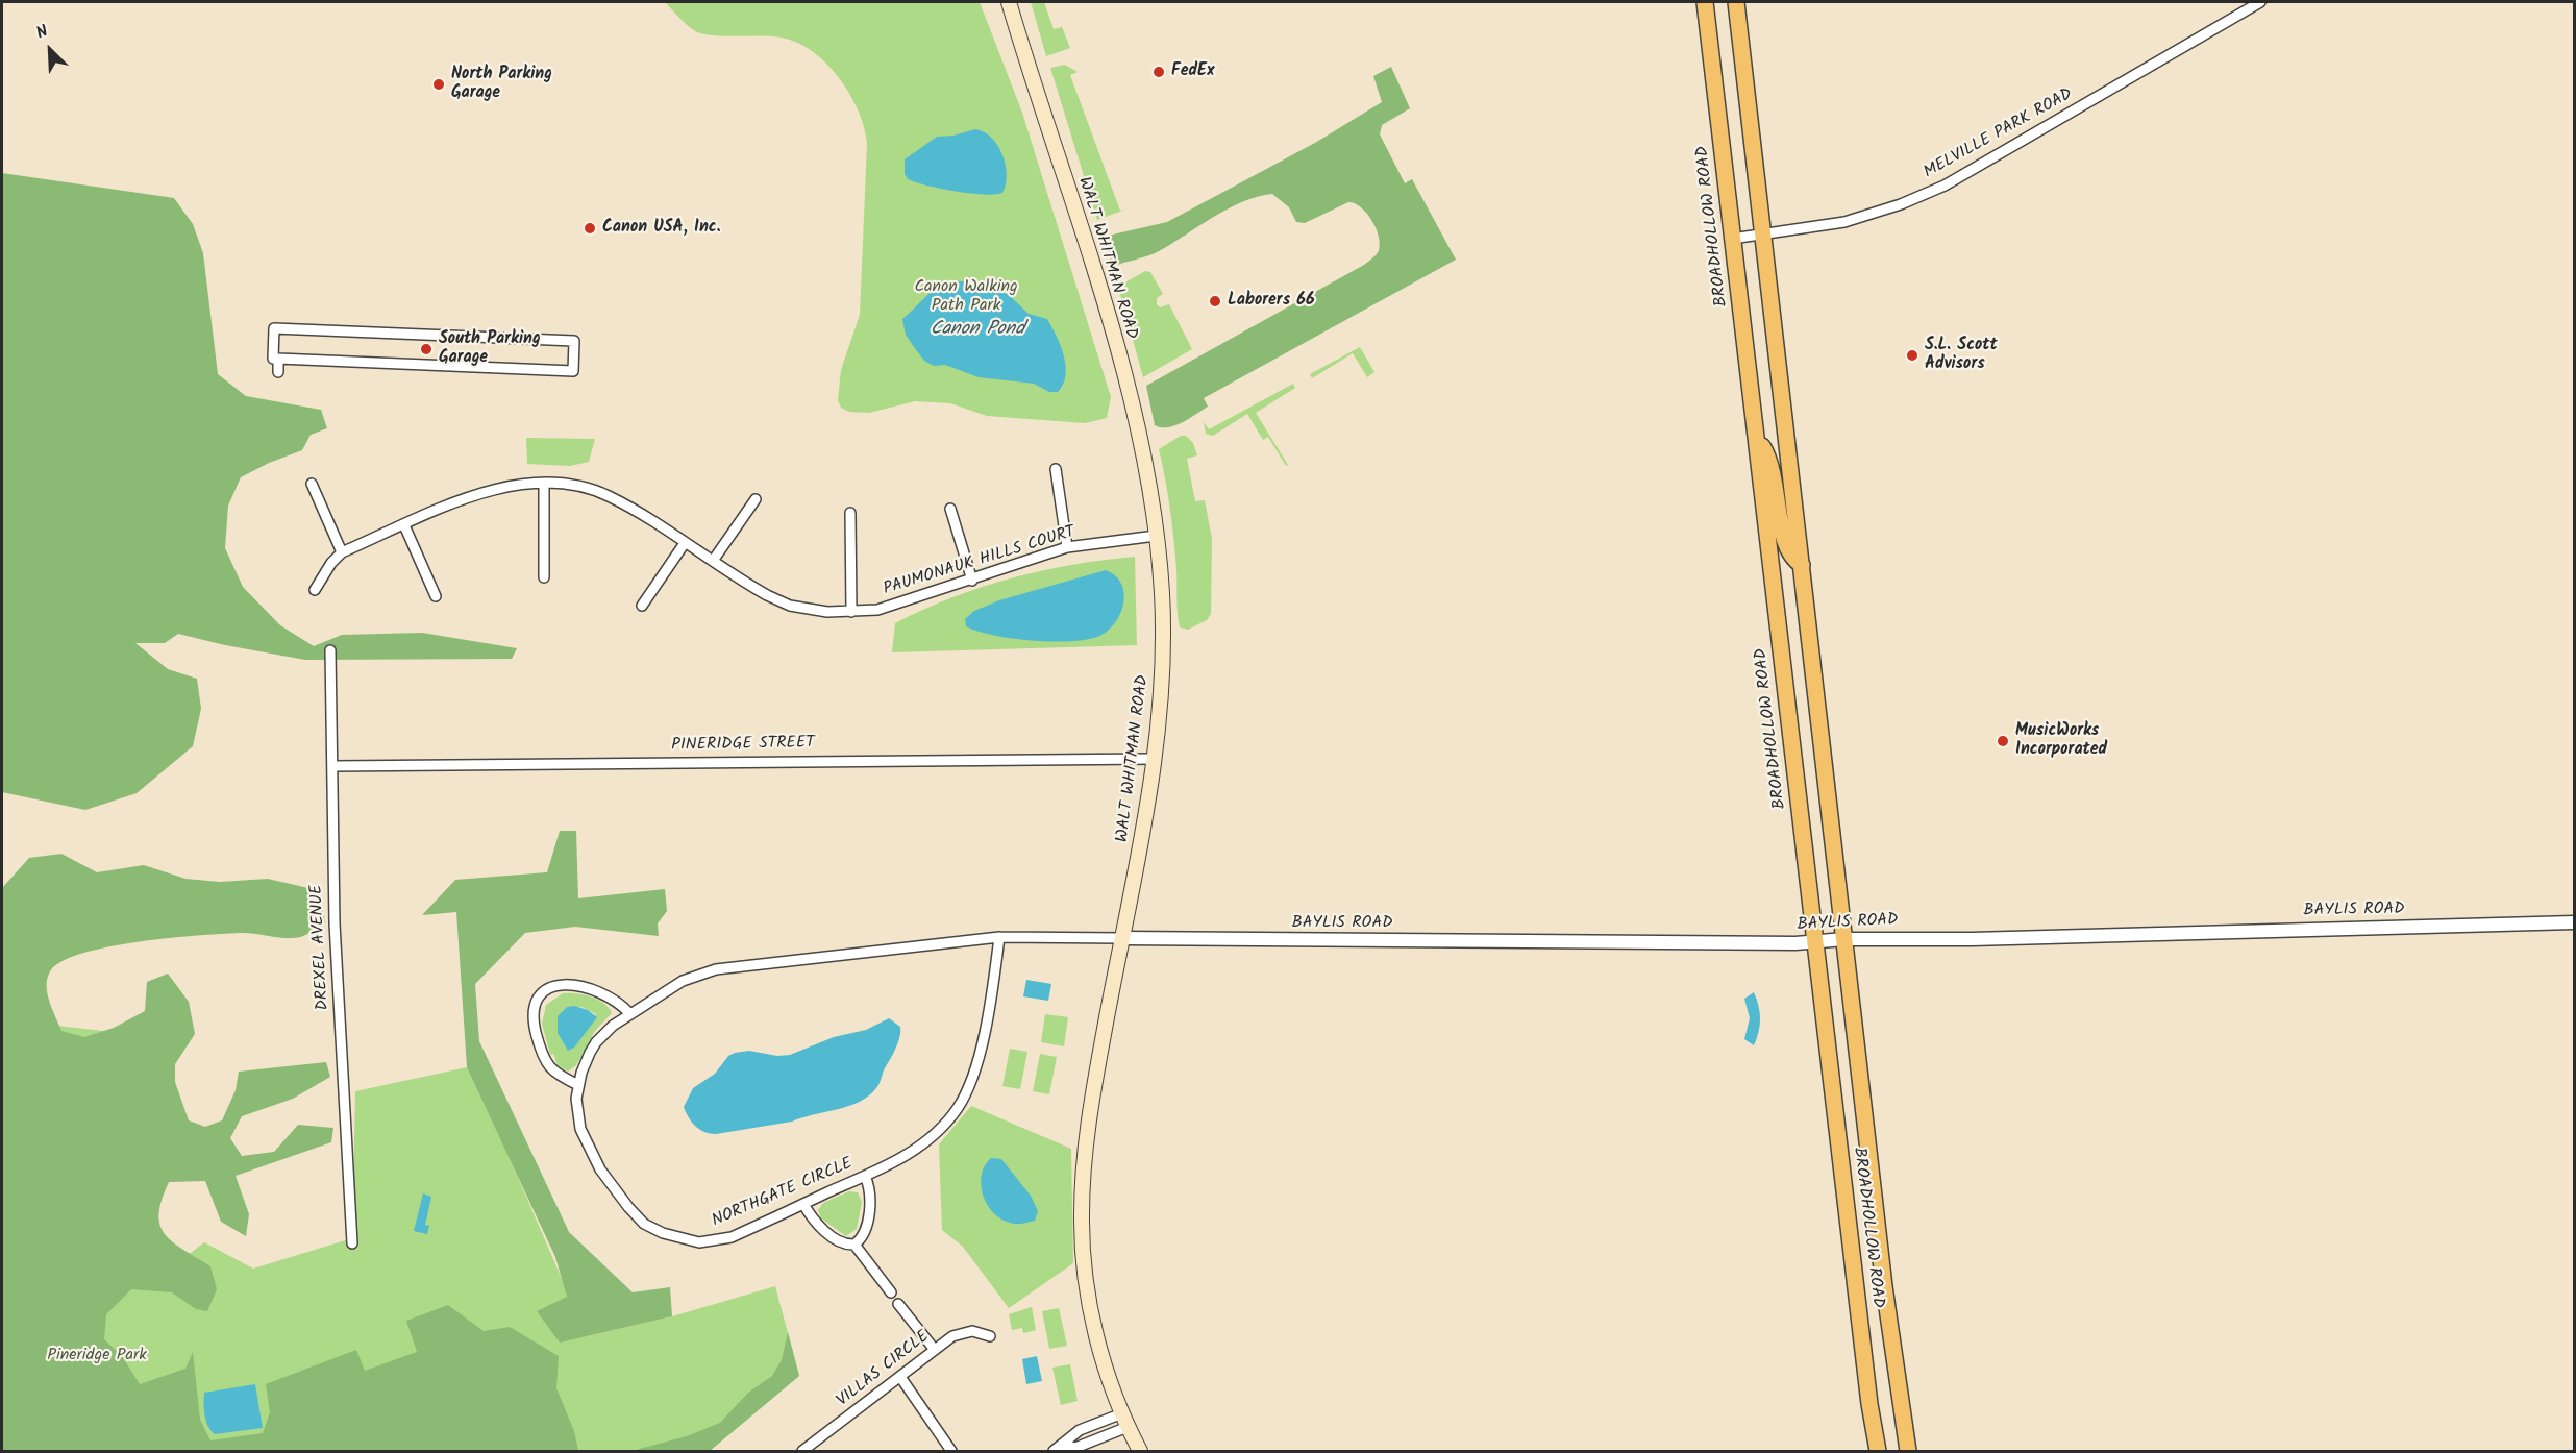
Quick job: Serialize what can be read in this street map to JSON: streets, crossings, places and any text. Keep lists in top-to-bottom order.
{
  "streets": {
    "main road": ["BROADHOLLOW ROAD", "WALT WHITMAN ROAD"],
    "street": [
      "MELVILLE PARK ROAD",
      "PAUMONAUK HILLS COURT",
      "PINERIDGE STREET",
      "BAYLIS ROAD",
      "DREXEL AVENUE",
      "NORTHGATE CIRCLE",
      "VILLAS CIRCLE"
    ]
  },
  "crossings": [
    ["MELVILLE PARK ROAD", "BROADHOLLOW ROAD"],
    ["BROADHOLLOW ROAD", "BAYLIS ROAD"],
    ["WALT WHITMAN ROAD", "PAUMONAUK HILLS COURT"],
    ["WALT WHITMAN ROAD", "PINERIDGE STREET"],
    ["WALT WHITMAN ROAD", "BAYLIS ROAD"],
    ["WALT WHITMAN ROAD", "NORTHGATE CIRCLE"],
    ["PINERIDGE STREET", "DREXEL AVENUE"],
    ["BAYLIS ROAD", "NORTHGATE CIRCLE"]
  ],
  "water": ["Canon Pond"],
  "parks": ["Canon Walking Path Park", "Pineridge Park"],
  "places": [
    "FedEx",
    "North Parking Garage",
    "Canon USA, Inc.",
    "Laborers 66",
    "South Parking Garage",
    "S.L. Scott Advisors",
    "MusicWorks Incorporated"
  ],
  "north": "top left"
}
